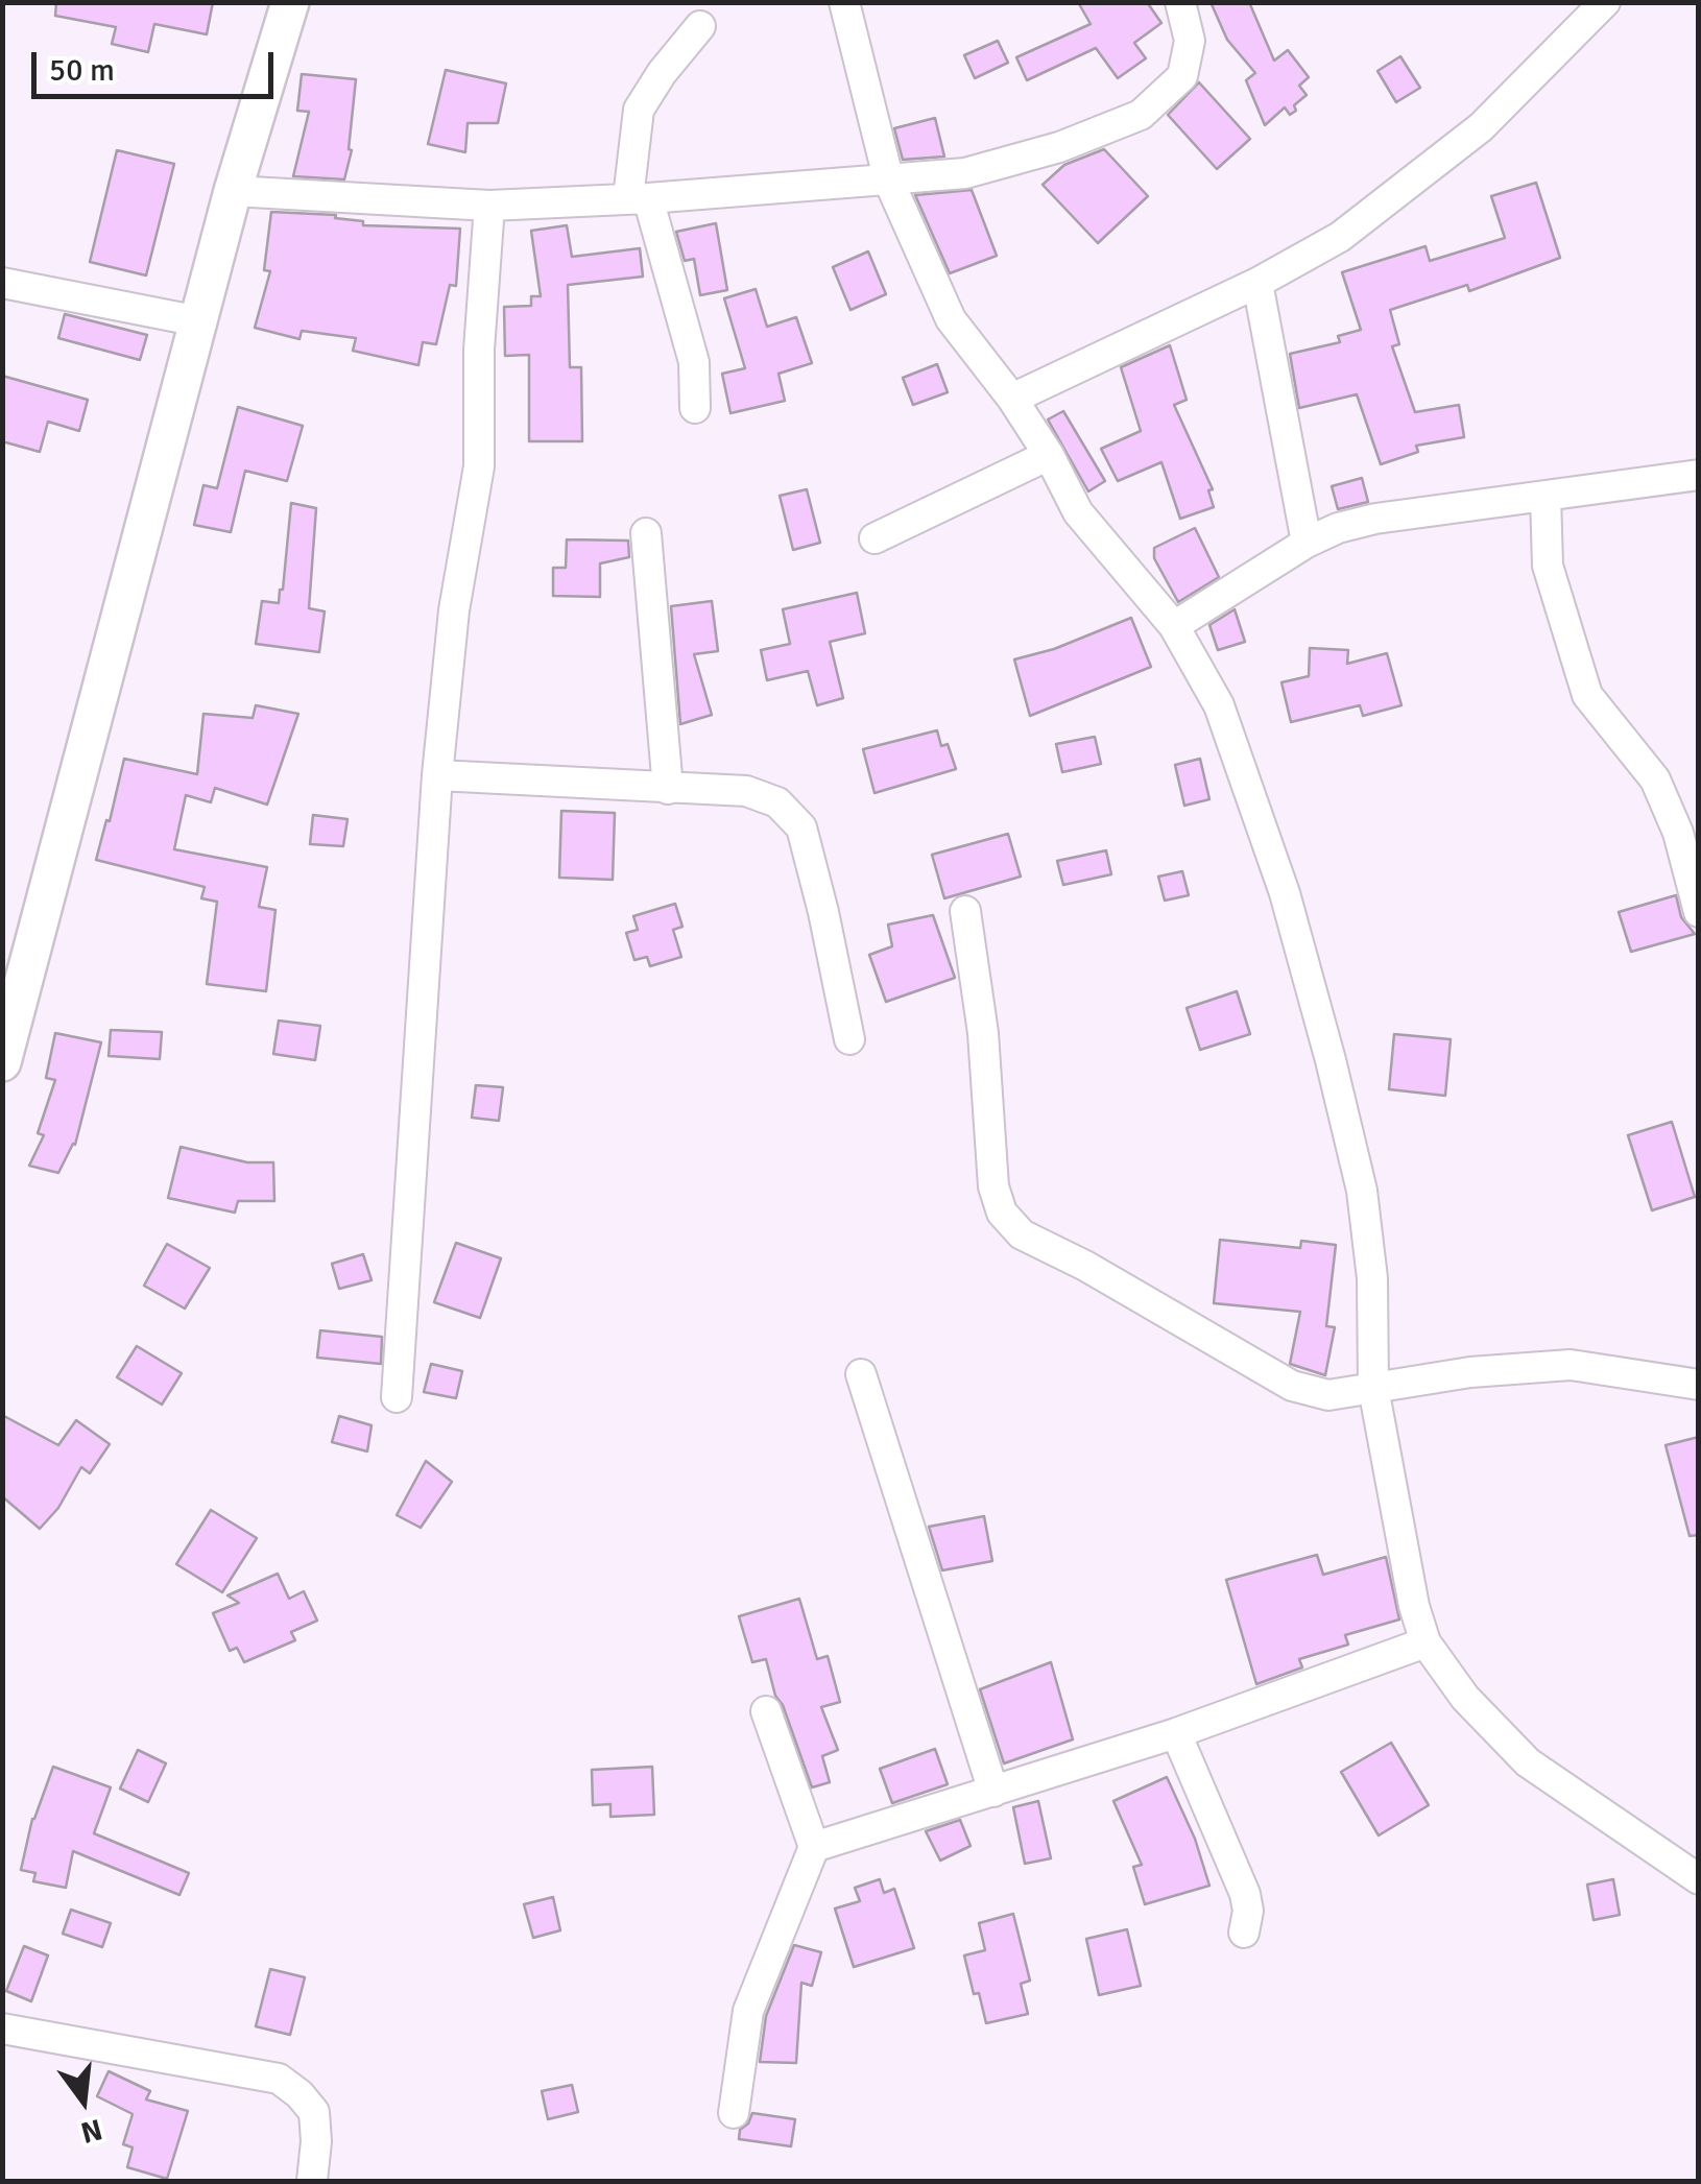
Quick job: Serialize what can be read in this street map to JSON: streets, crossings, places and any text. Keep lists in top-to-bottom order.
{
  "scale_bar": "50 m",
  "north": "bottom"
}
